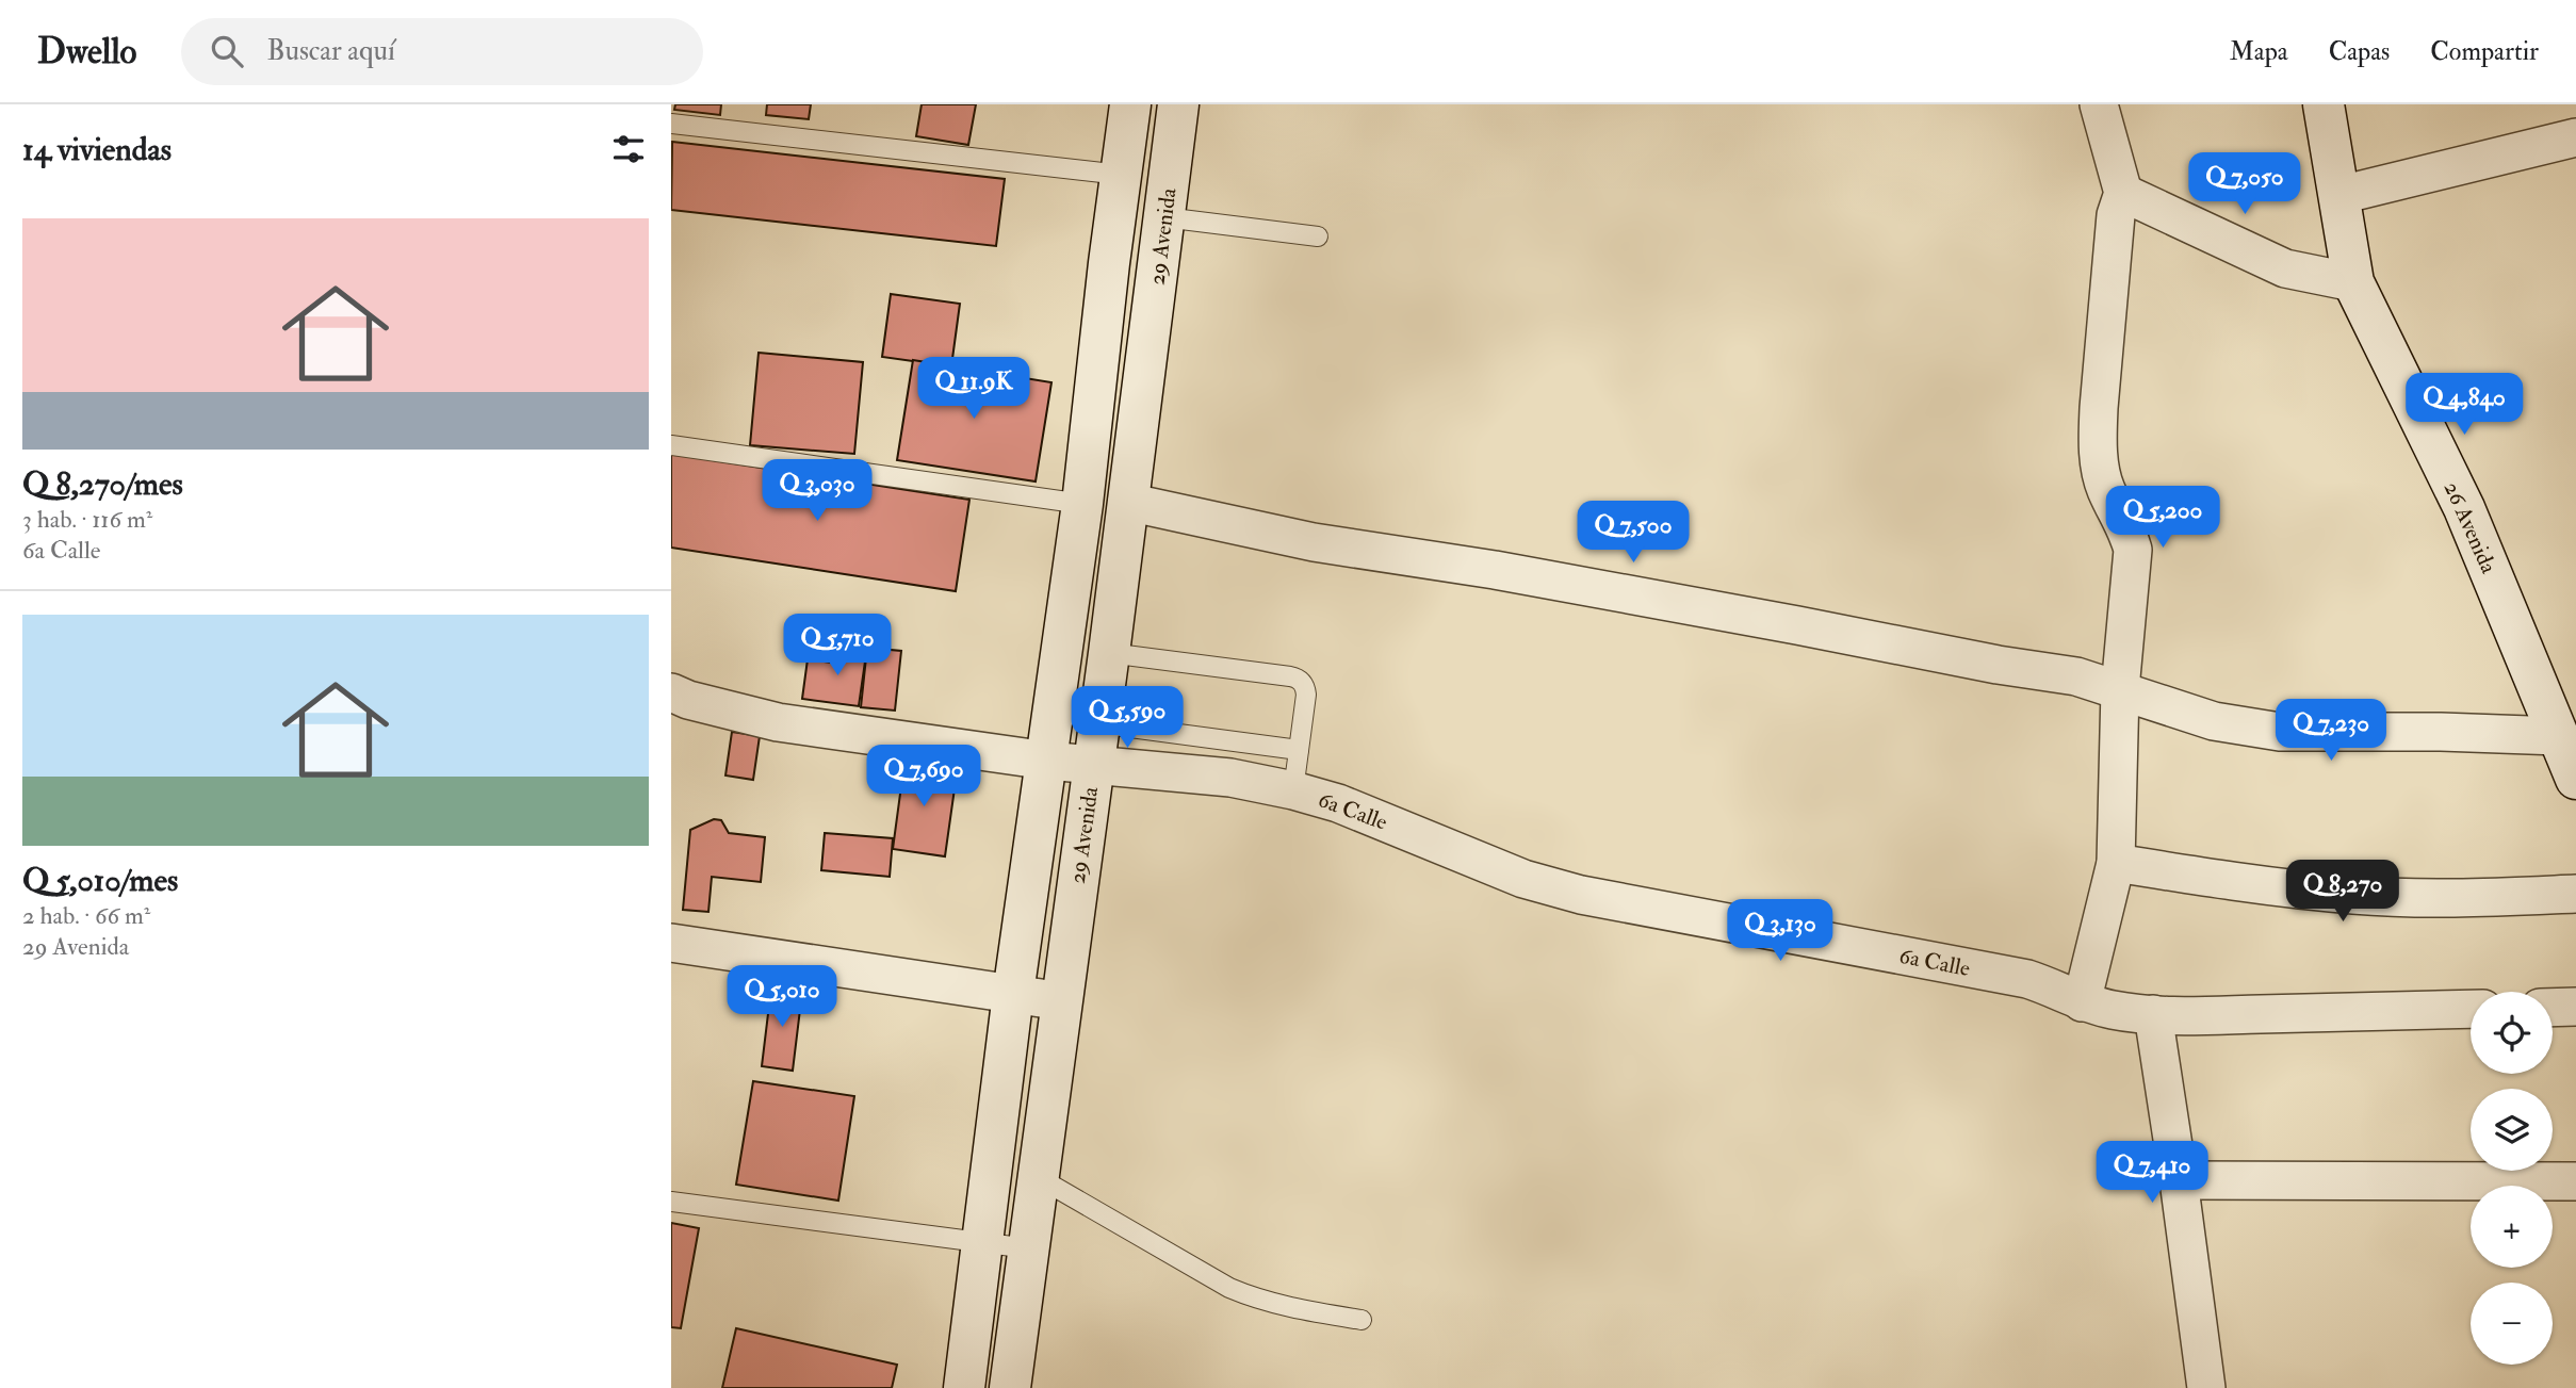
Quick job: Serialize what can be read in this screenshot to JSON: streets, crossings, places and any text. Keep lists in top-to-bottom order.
{
  "streets": {
    "main road": ["29 Avenida", "26 Avenida"],
    "street": ["6a Calle"]
  },
  "crossings": [
    ["29 Avenida", "6a Calle"]
  ],
  "page": {
    "header": "Dwello",
    "search": "Buscar aquí",
    "nav": ["Mapa", "Capas", "Compartir"],
    "heading": "14 viviendas",
    "price": [
      "Q 7,050",
      "Q 11.9K",
      "Q 4,840",
      "Q 3,030",
      "Q 5,200",
      "Q 7,500",
      "Q 5,710",
      "Q 5,590",
      "Q 7,230",
      "Q 7,690",
      "Q 8,270",
      "Q 3,130",
      "Q 5,010",
      "Q 7,410"
    ],
    "list": [
      {
        "name": "Q 8,270/mes",
        "note": "3 hab. · 116 m² · 6a Calle"
      },
      {
        "name": "Q 5,010/mes",
        "note": "2 hab. · 66 m² · 29 Avenida"
      }
    ],
    "map_buttons": ["+", "−"]
  }
}
